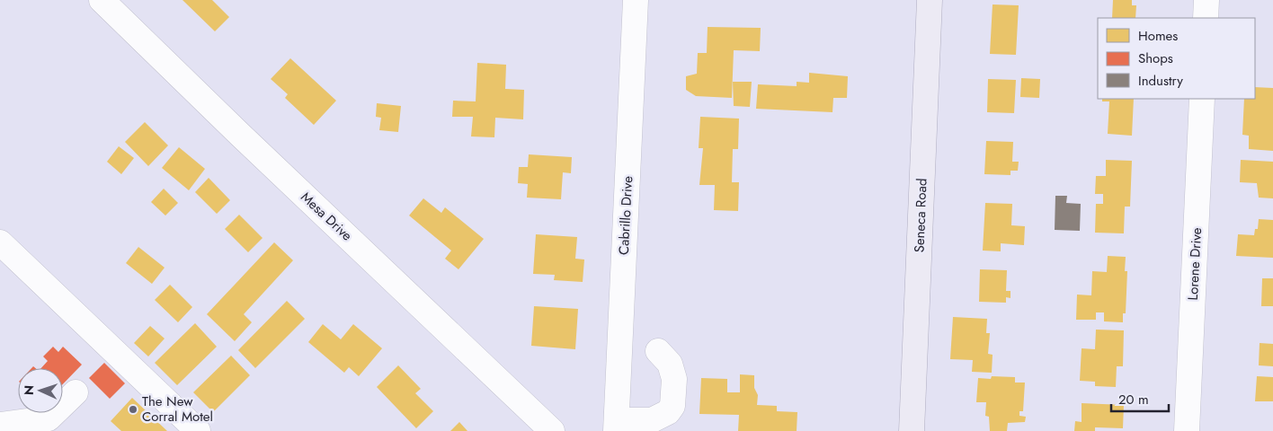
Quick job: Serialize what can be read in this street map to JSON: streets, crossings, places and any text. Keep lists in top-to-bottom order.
{
  "streets": {
    "main road": ["Seneca Road"],
    "street": ["Cabrillo Drive", "Mesa Drive", "Lorene Drive"]
  },
  "places": ["The New Corral Motel"],
  "legend": ["Homes", "Shops", "Industry"],
  "scale_bar": "20 m",
  "north": "left"
}
